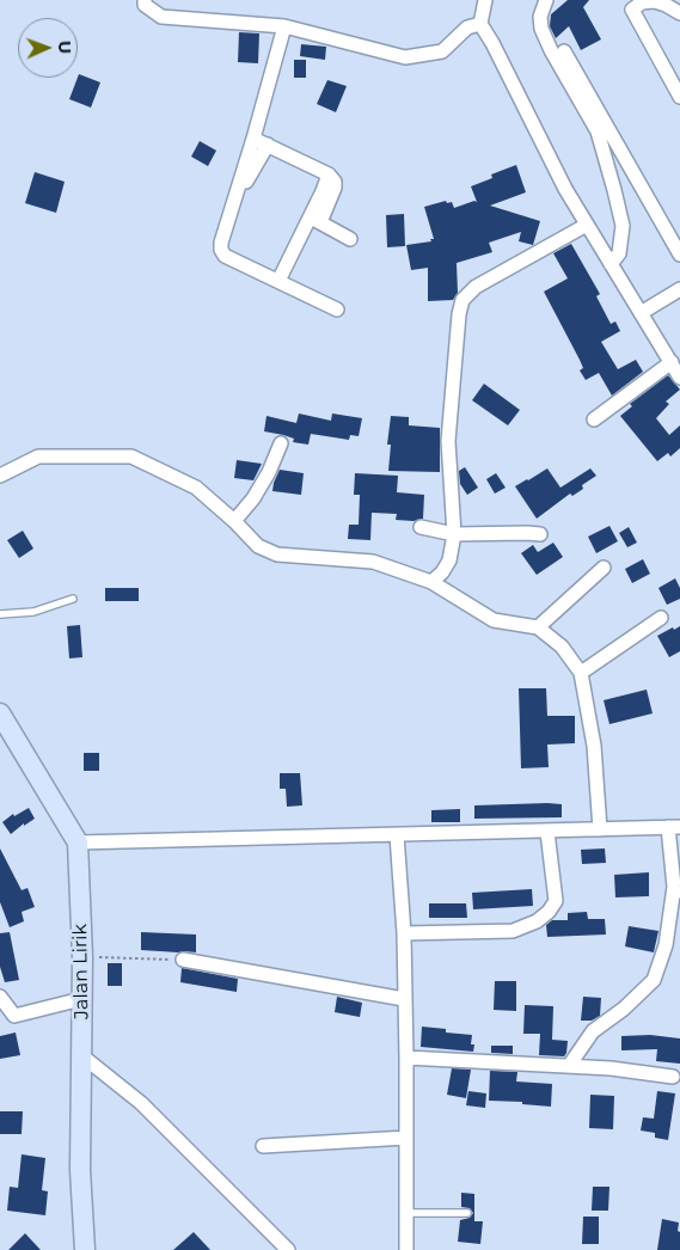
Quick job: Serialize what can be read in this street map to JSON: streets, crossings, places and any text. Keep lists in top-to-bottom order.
{
  "streets": {
    "main road": ["Jalan Lirik"]
  },
  "north": "right"
}
